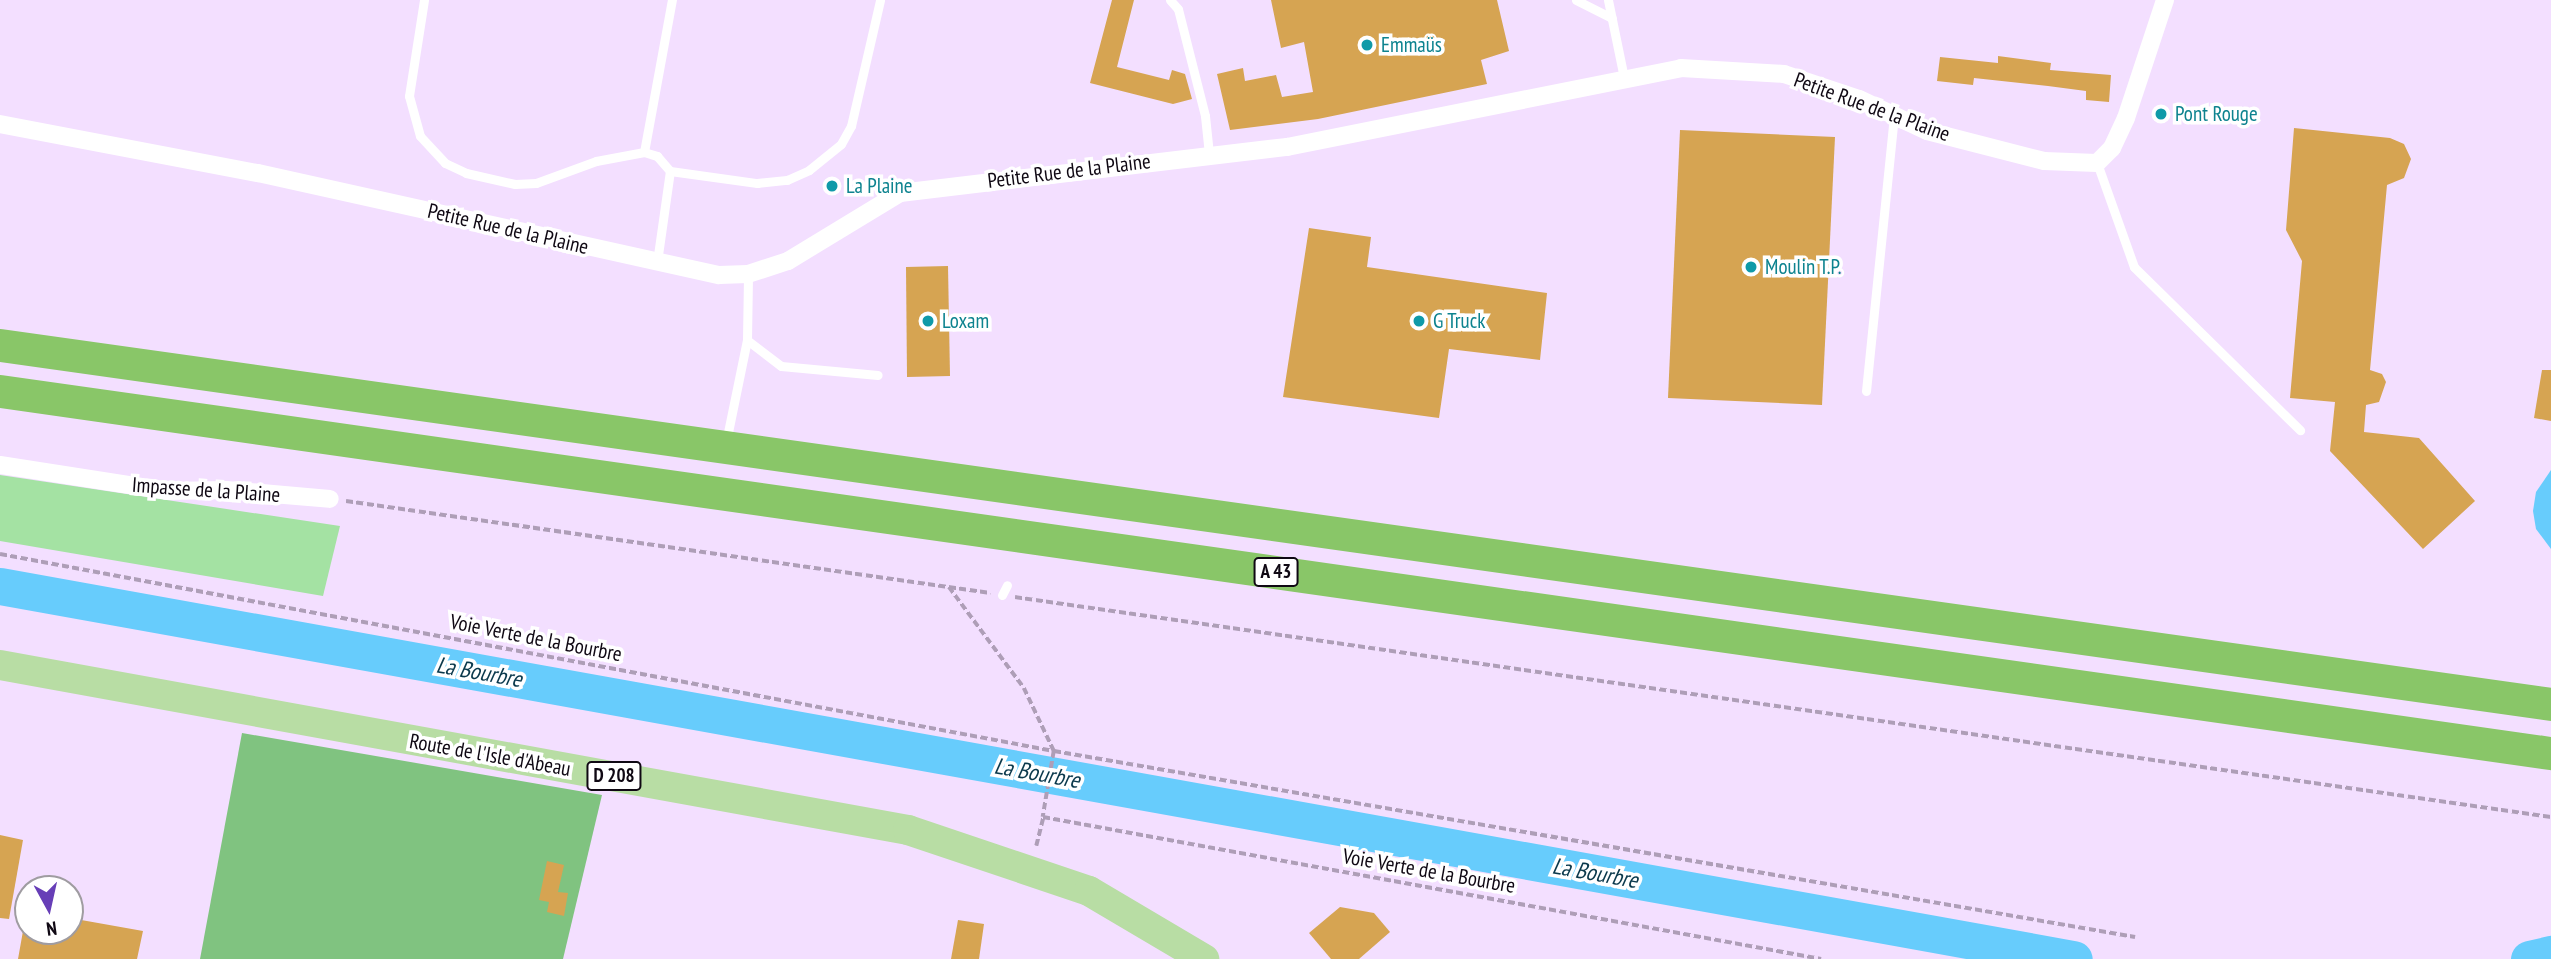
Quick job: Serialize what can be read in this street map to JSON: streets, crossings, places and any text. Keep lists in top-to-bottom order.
{
  "streets": {
    "highway": ["A 43"],
    "main road": ["Route de l'Isle d'Abeau", "D 208"],
    "street": ["Petite Rue de la Plaine", "Impasse de la Plaine"],
    "path": ["Voie Verte de la Bourbre"]
  },
  "water": ["La Bourbre"],
  "places": [
    "Emmaüs",
    "Pont Rouge",
    "La Plaine",
    "Moulin T.P.",
    "Loxam",
    "G Truck"
  ],
  "north": "bottom"
}
